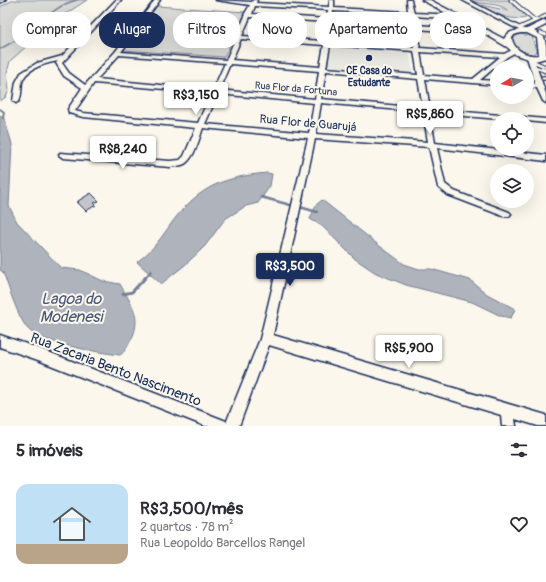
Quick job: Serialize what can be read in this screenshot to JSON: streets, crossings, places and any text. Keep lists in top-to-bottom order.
{
  "streets": {
    "street": ["Rua Flor da Fortuna", "Rua Flor de Guarujá", "Rua Zacaria Bento Nascimento"]
  },
  "water": ["Lagoa do Modenesi"],
  "places": ["CE Casa do Estudante"],
  "north": "left",
  "page": {
    "chip": [
      "Comprar",
      "Alugar",
      "Filtros",
      "Novo",
      "Apartamento",
      "Casa"
    ],
    "price": [
      "R$3,150",
      "R$5,860",
      "R$8,240",
      "R$3,500",
      "R$5,900"
    ],
    "heading": "5 imóveis",
    "list": [
      {
        "name": "R$3,500/mês",
        "note": "2 quartos · 78 m² · Rua Leopoldo Barcellos Rangel"
      }
    ]
  }
}
